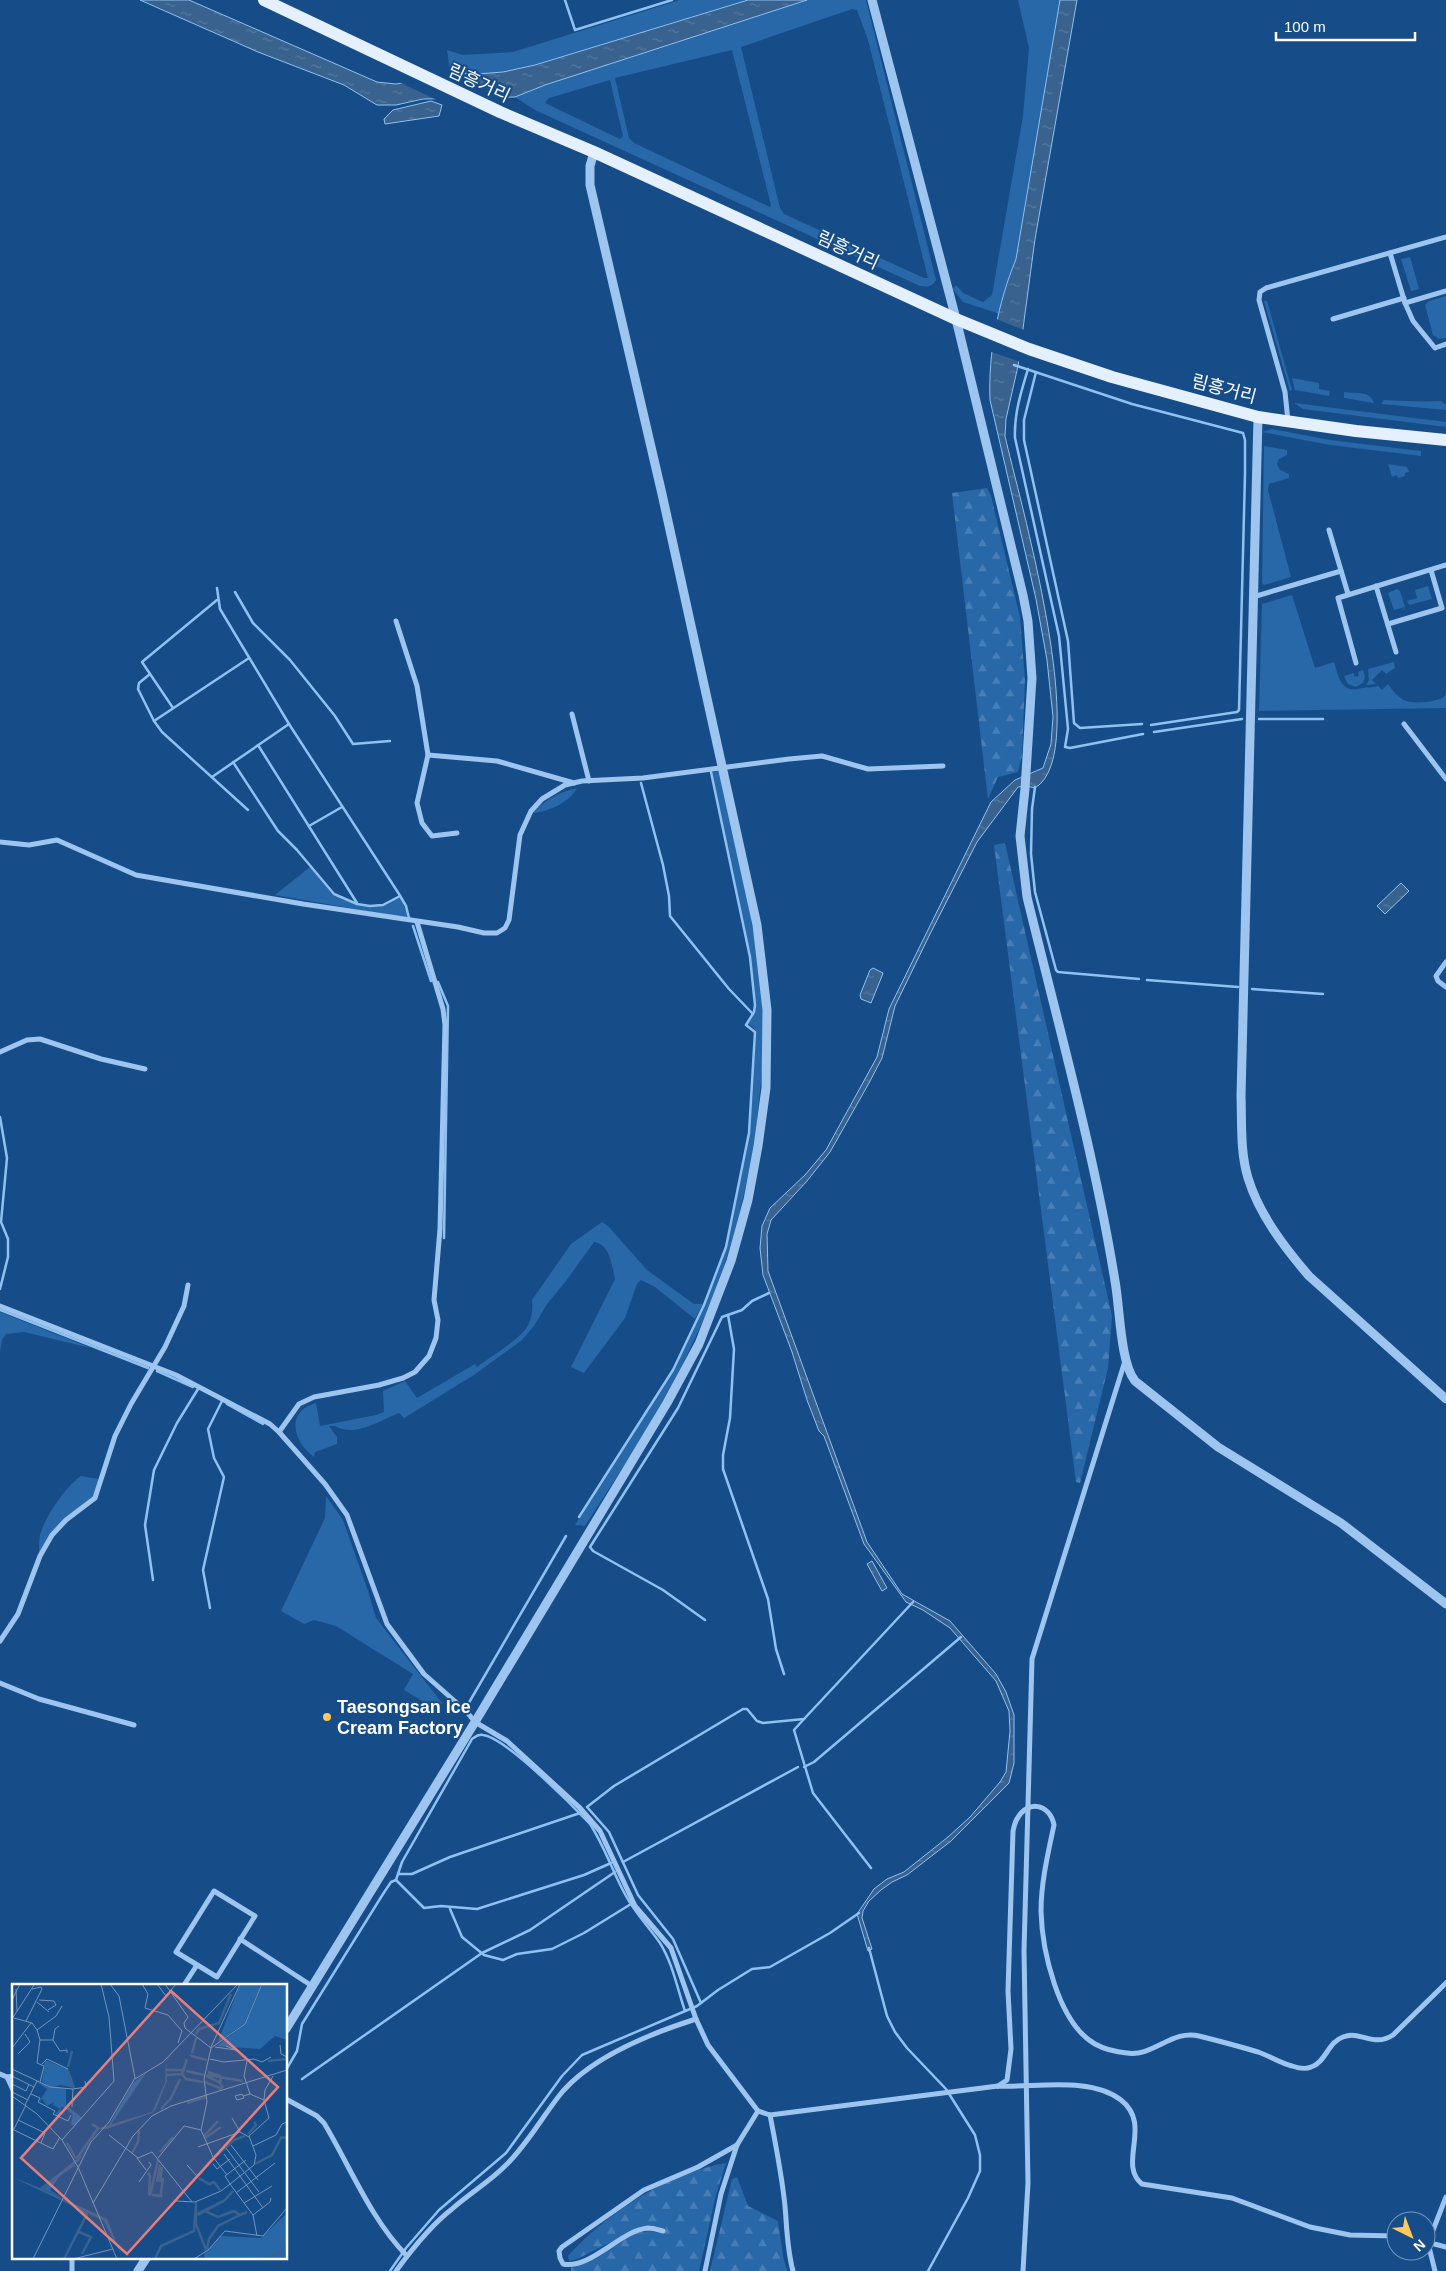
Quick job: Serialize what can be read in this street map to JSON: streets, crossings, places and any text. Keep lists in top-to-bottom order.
{
  "streets": {
    "main road": ["림흥거리"]
  },
  "places": ["Taesongsan Ice Cream Factory"],
  "scale_bar": "100 m",
  "north": "bottom right"
}
